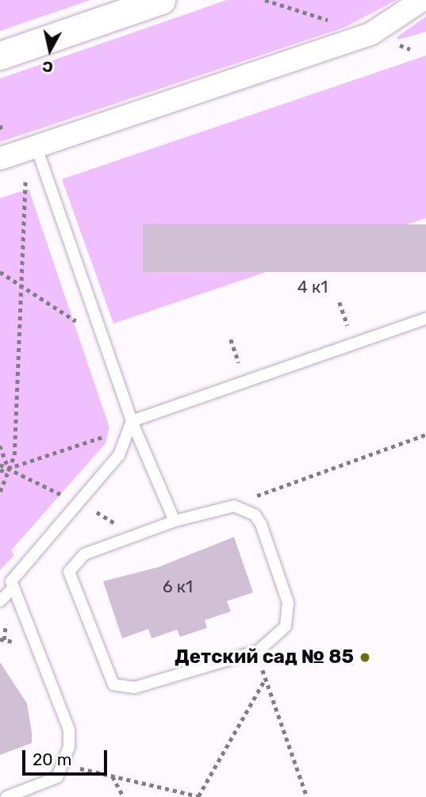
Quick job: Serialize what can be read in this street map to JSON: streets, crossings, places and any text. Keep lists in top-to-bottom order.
{
  "places": ["Детский сад № 85"],
  "house_numbers": ["4 к1", "6 к1"],
  "scale_bar": "20 m",
  "north": "bottom"
}
